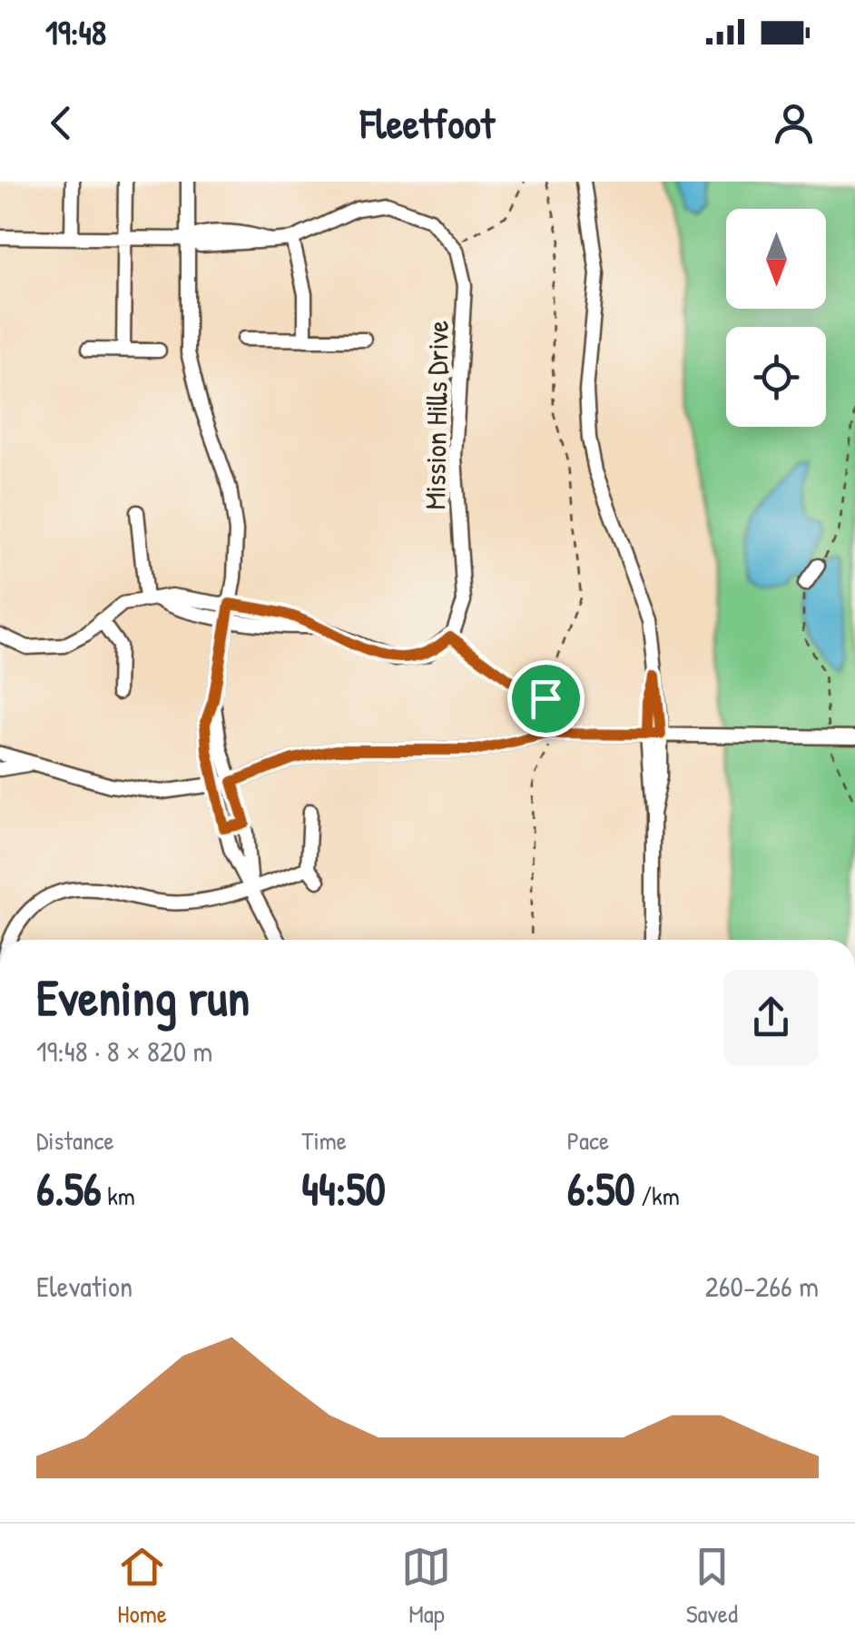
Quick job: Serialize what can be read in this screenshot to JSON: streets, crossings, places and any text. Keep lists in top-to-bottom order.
{
  "streets": {
    "street": ["Mission Hills Drive"]
  },
  "north": "bottom",
  "page": {
    "status": "19:48",
    "header": "Fleetfoot",
    "heading": ["Evening run", "19:48 · 8 × 820 m"],
    "stats": [
      ["Distance", "6.56 km"],
      ["Time", "44:50"],
      ["Pace", "6:50 /km"]
    ],
    "chart": ["Elevation", "260–266 m"],
    "tabs": ["Home", "Map", "Saved"]
  }
}
